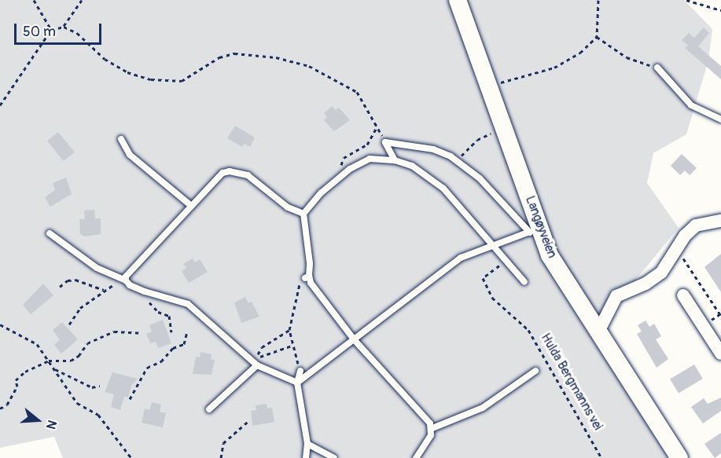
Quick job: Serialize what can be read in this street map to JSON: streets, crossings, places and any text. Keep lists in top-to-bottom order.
{
  "streets": {
    "main road": ["Langøyveien"],
    "lane": ["Hulda Bergmanns vei"]
  },
  "scale_bar": "50 m",
  "north": "right"
}
